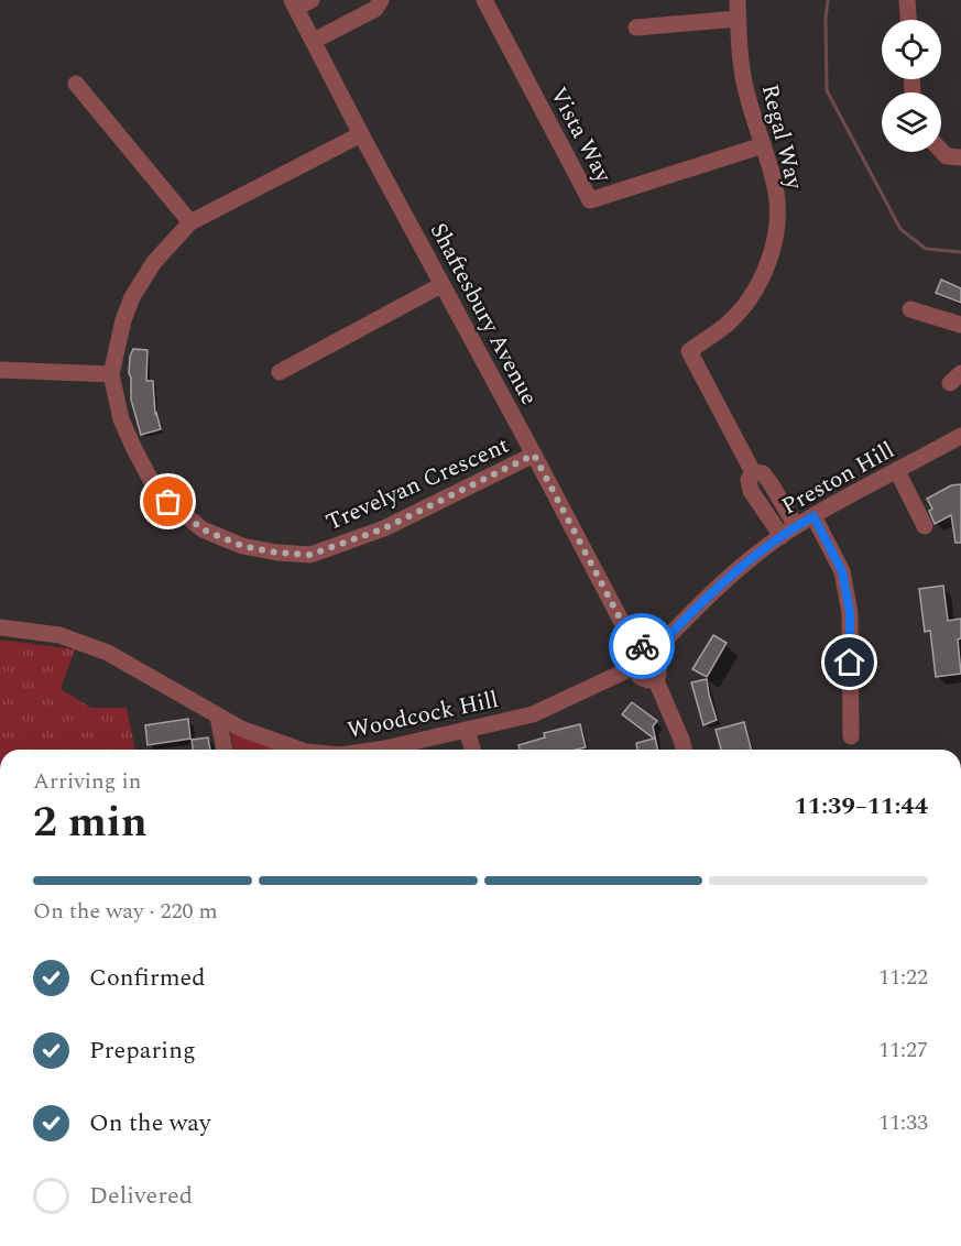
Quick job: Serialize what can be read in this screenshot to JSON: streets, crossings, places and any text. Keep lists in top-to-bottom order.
{
  "streets": {
    "street": [
      "Vista Way",
      "Regal Way",
      "Shaftesbury Avenue",
      "Preston Hill",
      "Trevelyan Crescent",
      "Woodcock Hill"
    ]
  },
  "crossings": [
    ["Vista Way", "Regal Way"],
    ["Regal Way", "Preston Hill"],
    ["Shaftesbury Avenue", "Preston Hill"],
    ["Shaftesbury Avenue", "Trevelyan Crescent"],
    ["Shaftesbury Avenue", "Woodcock Hill"],
    ["Preston Hill", "Woodcock Hill"]
  ],
  "page": {
    "heading": ["2 min", "Arriving in", "11:39–11:44"],
    "bar": "On the way · 220 m",
    "list": [
      ["Confirmed", "11:22"],
      ["Preparing", "11:27"],
      ["On the way", "11:33"],
      "Delivered"
    ]
  }
}
